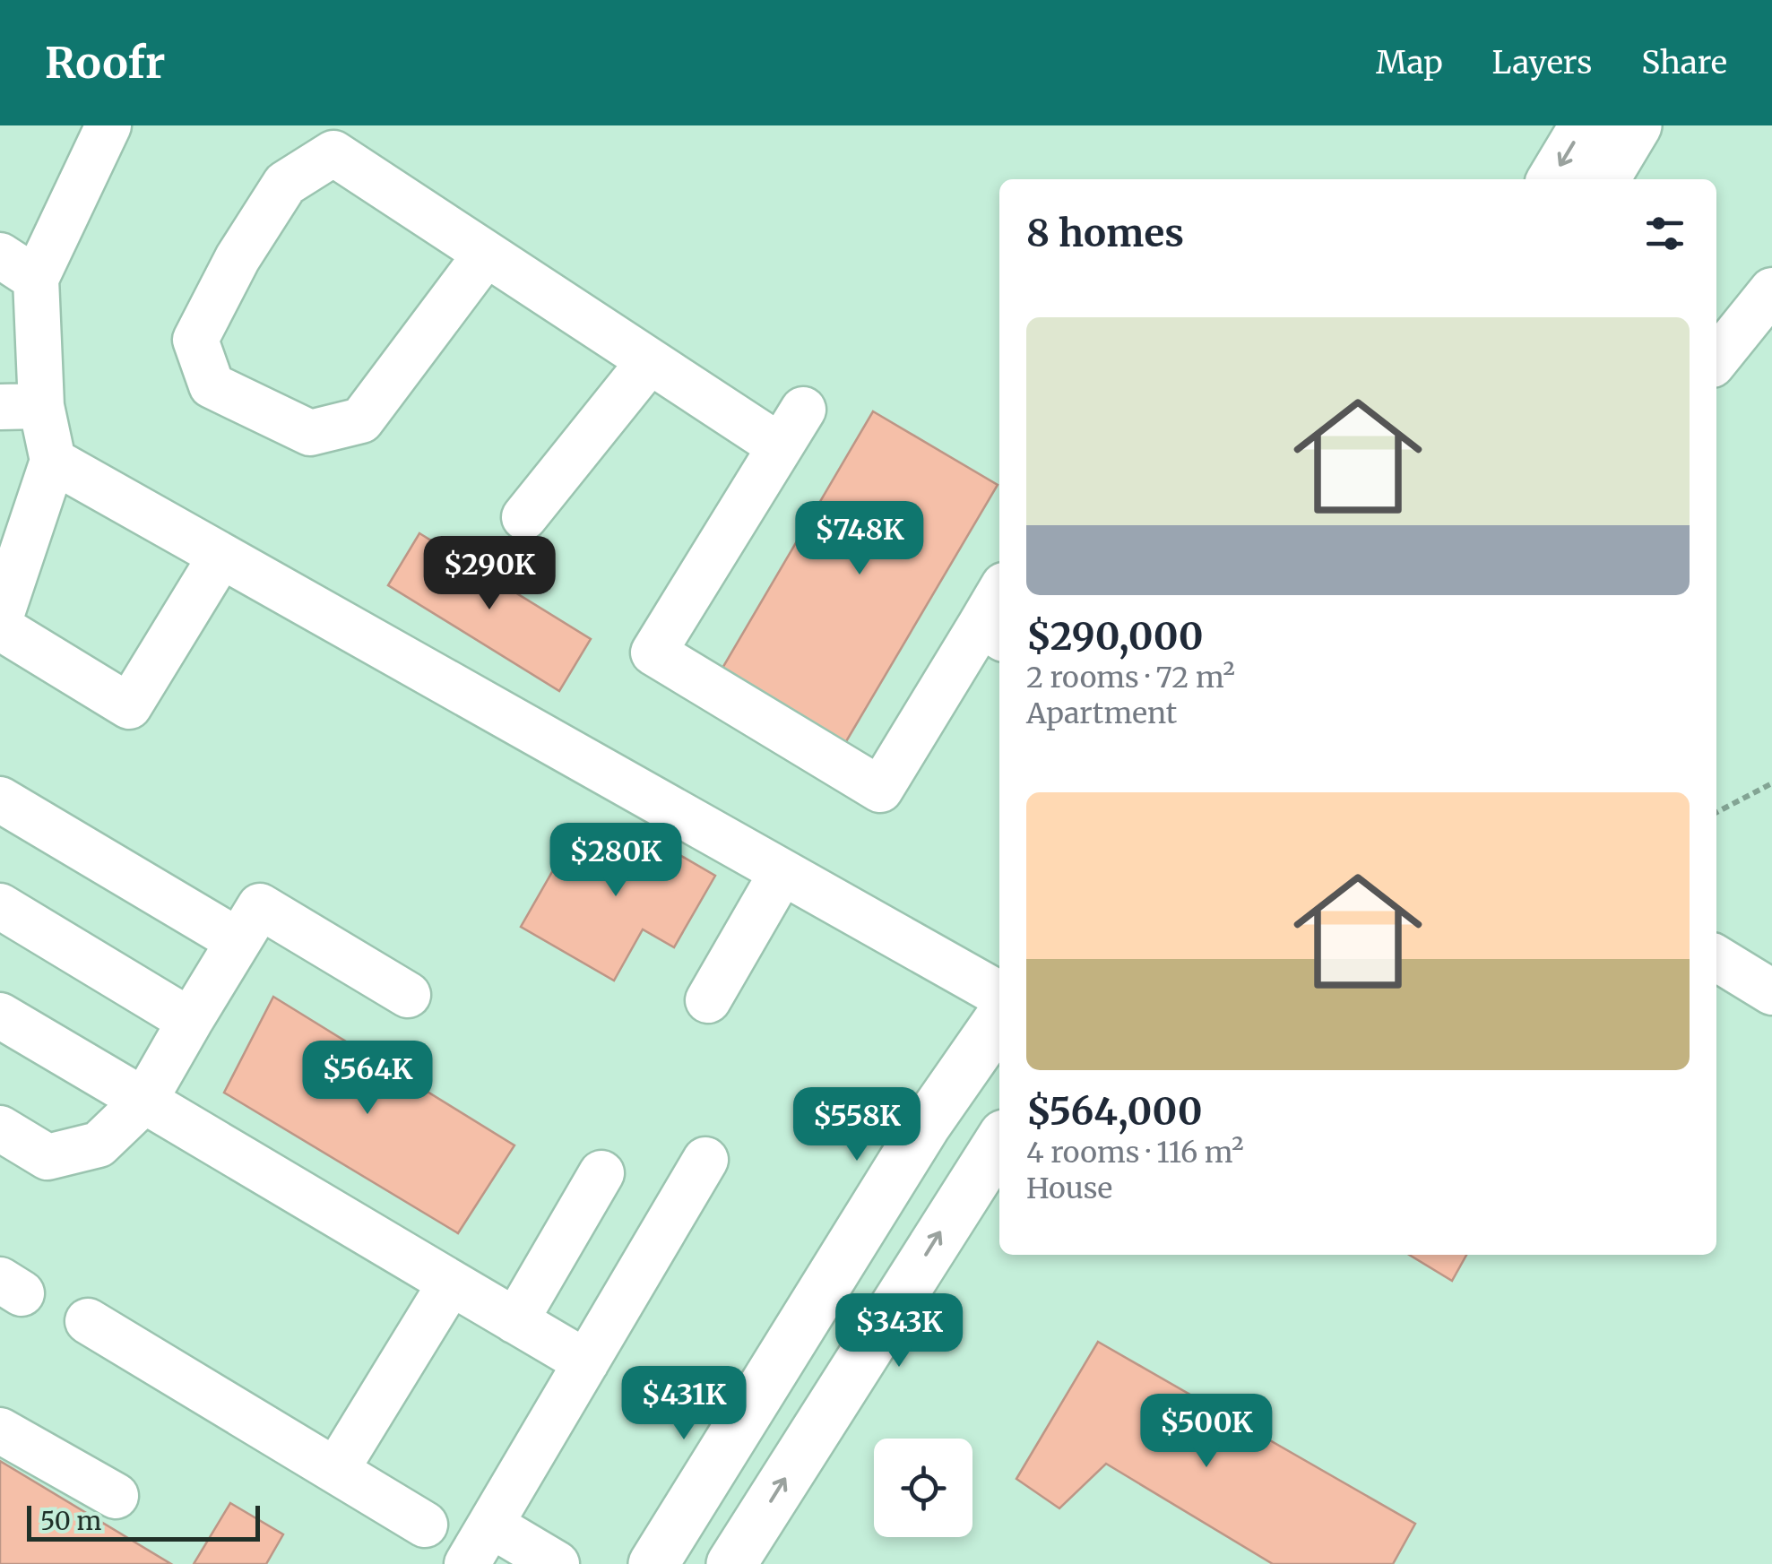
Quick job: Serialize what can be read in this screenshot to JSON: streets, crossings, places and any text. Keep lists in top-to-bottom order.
{
  "scale_bar": "50 m",
  "page": {
    "header": "Roofr",
    "nav": ["Map", "Layers", "Share"],
    "heading": "8 homes",
    "list": [
      {
        "name": "$290,000",
        "note": "2 rooms · 72 m² · Apartment"
      },
      {
        "name": "$564,000",
        "note": "4 rooms · 116 m² · House"
      }
    ],
    "price": [
      "$748K",
      "$290K",
      "$280K",
      "$564K",
      "$558K",
      "$343K",
      "$431K",
      "$500K"
    ],
    "scale": "50 m"
  }
}
